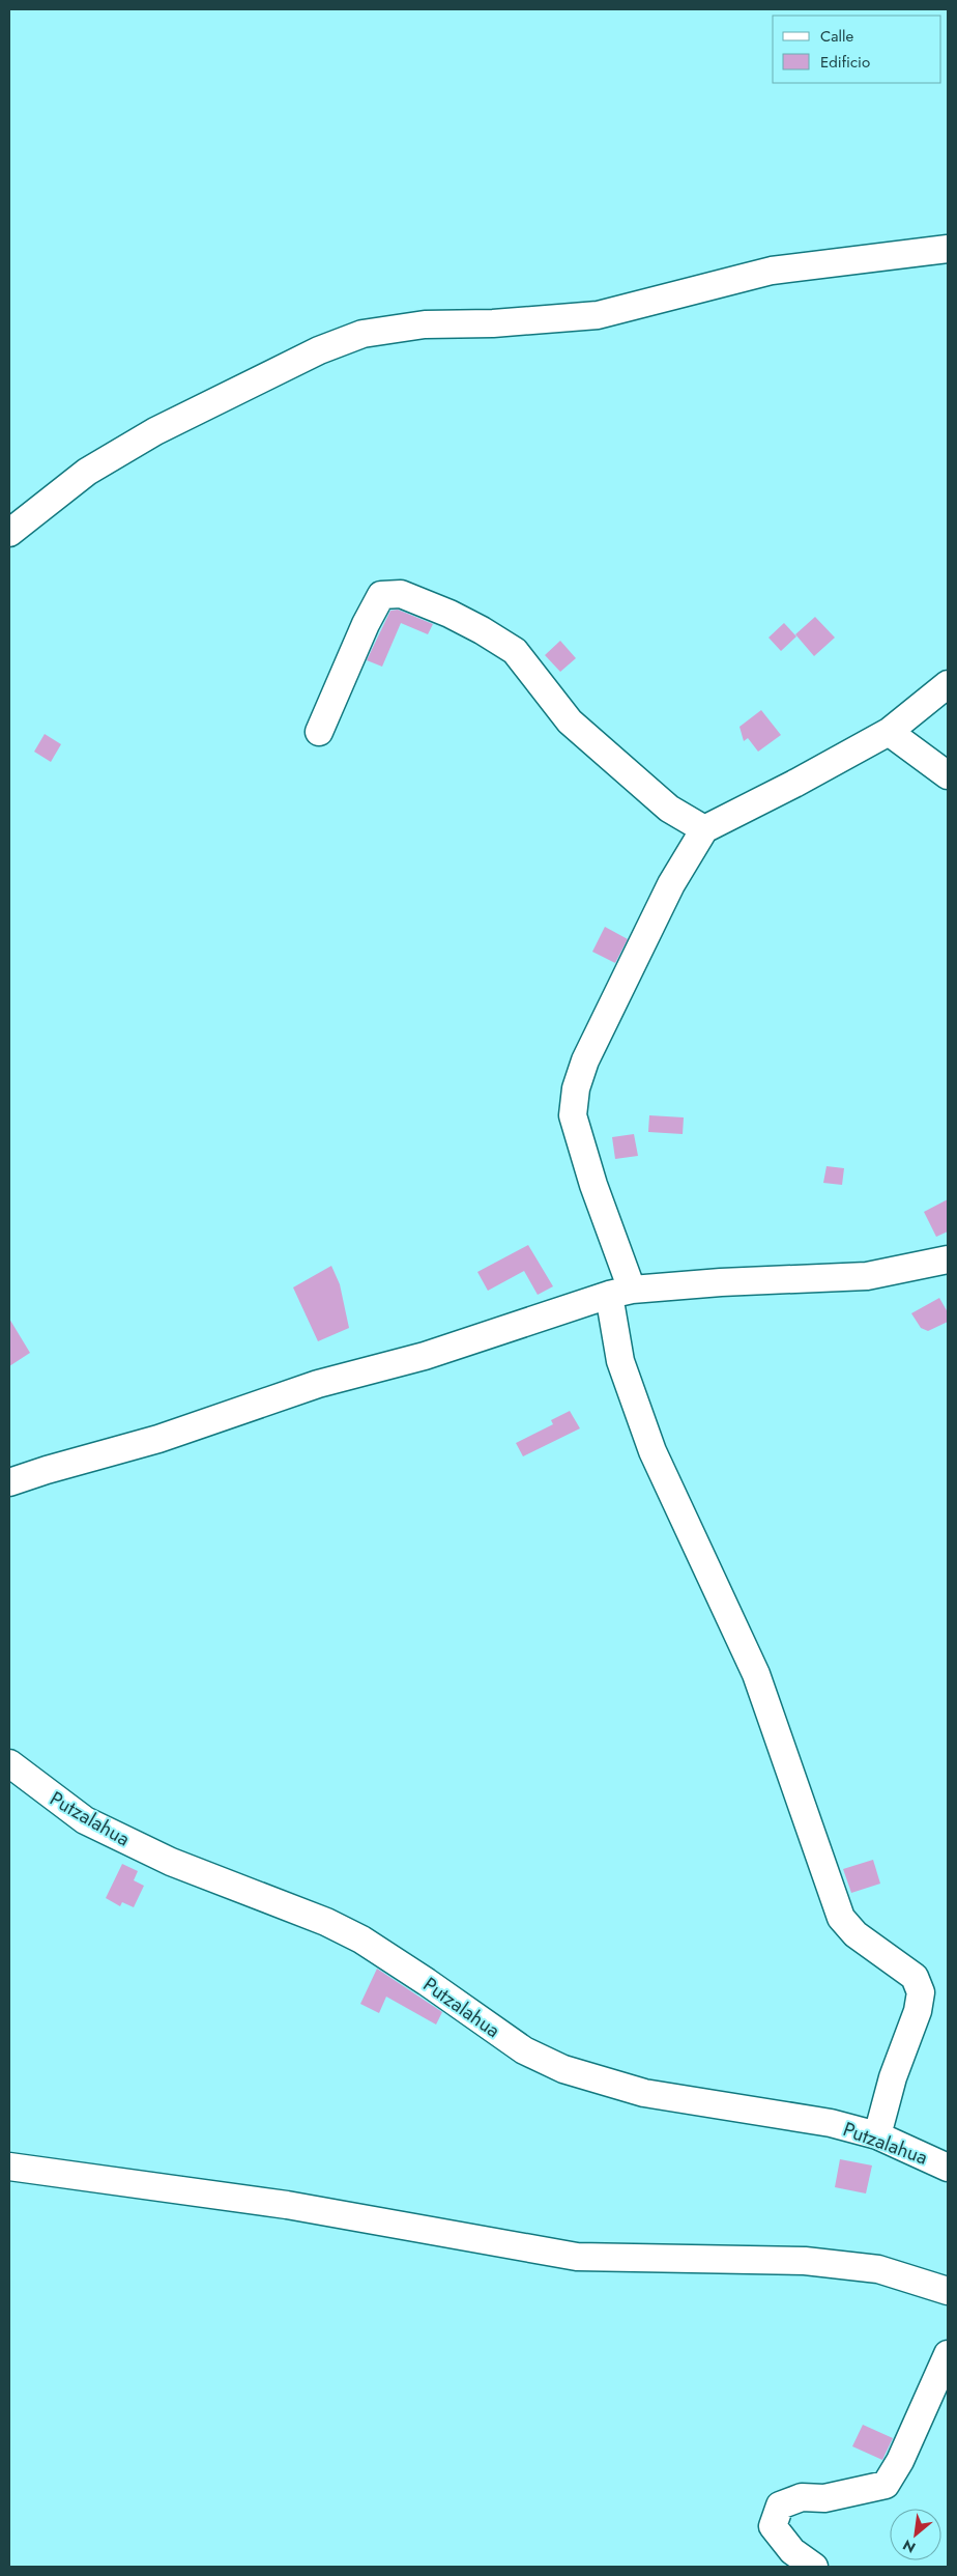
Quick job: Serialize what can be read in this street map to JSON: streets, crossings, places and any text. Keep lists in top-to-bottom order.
{
  "streets": {
    "street": ["Putzalahua"]
  },
  "legend": ["Calle", "Edificio"],
  "north": "bottom left"
}
